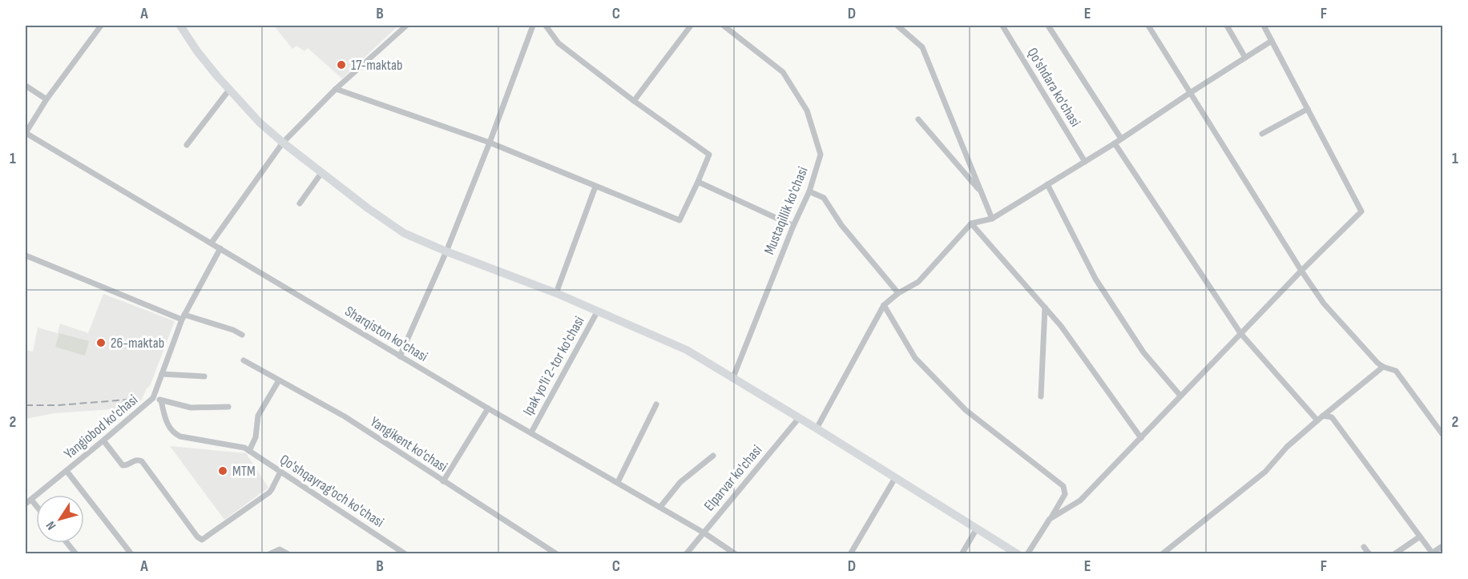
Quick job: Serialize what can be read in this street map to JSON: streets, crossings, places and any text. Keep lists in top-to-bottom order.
{
  "streets": {
    "street": [
      "Qo'shdara ko'chasi",
      "Mustaqillik ko'chasi",
      "Sharqiston ko'chasi",
      "Ipak yo'li 2-tor ko'chasi",
      "Yangiobod ko'chasi",
      "Yangikent ko'chasi",
      "Elparvar ko'chasi",
      "Qo'shqayrag'och ko'chasi"
    ]
  },
  "crossings": [
    ["Sharqiston ko'chasi", "Ipak yo'li 2-tor ko'chasi"],
    ["Sharqiston ko'chasi", "Yangiobod ko'chasi"],
    ["Sharqiston ko'chasi", "Elparvar ko'chasi"]
  ],
  "places": ["17-maktab", "26-maktab", "MTM"],
  "north": "bottom left",
  "grid": {
    "columns": [
      "A",
      "B",
      "C",
      "D",
      "E",
      "F"
    ],
    "rows": ["1", "2"]
  }
}
